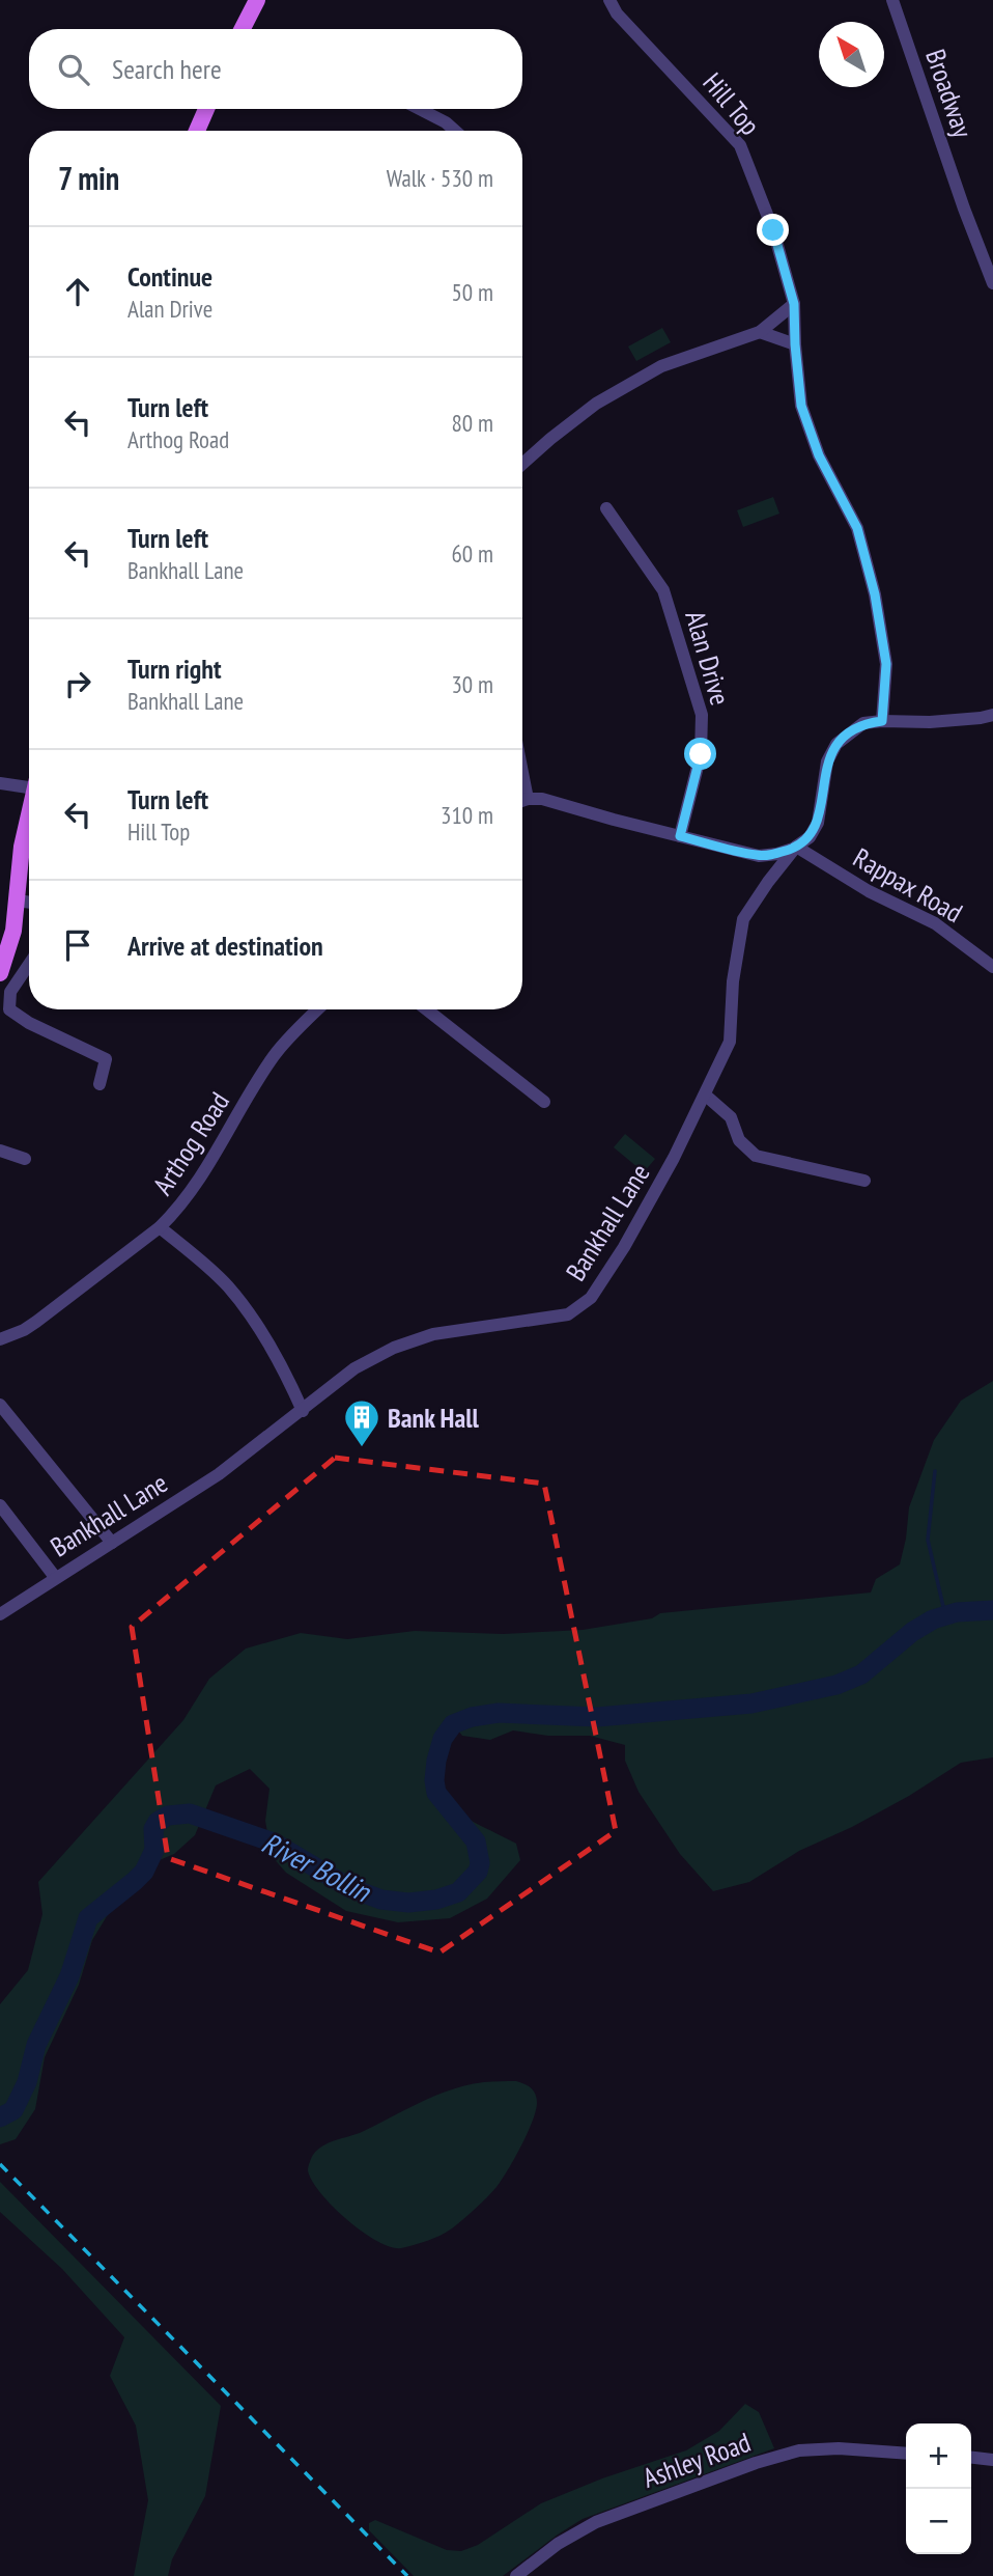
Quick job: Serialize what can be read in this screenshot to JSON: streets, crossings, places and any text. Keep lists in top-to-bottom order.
{
  "streets": {
    "street": [
      "Broadway",
      "Hill Top",
      "Alan Drive",
      "Rappax Road",
      "Arthog Road",
      "Bankhall Lane",
      "Ashley Road"
    ]
  },
  "crossings": [
    ["Hill Top", "Bankhall Lane"],
    ["Rappax Road", "Bankhall Lane"]
  ],
  "water": ["River Bollin"],
  "places": {
    "building": ["Bank Hall"]
  },
  "north": "top left",
  "page": {
    "search": "Search here",
    "heading": ["7 min", "Walk · 530 m"],
    "list": [
      ["Continue", "Alan Drive", "50 m"],
      ["Turn left", "Arthog Road", "80 m"],
      ["Turn left", "Bankhall Lane", "60 m"],
      ["Turn right", "Bankhall Lane", "30 m"],
      ["Turn left", "Hill Top", "310 m"],
      "Arrive at destination"
    ],
    "map_buttons": ["+", "−"]
  }
}
